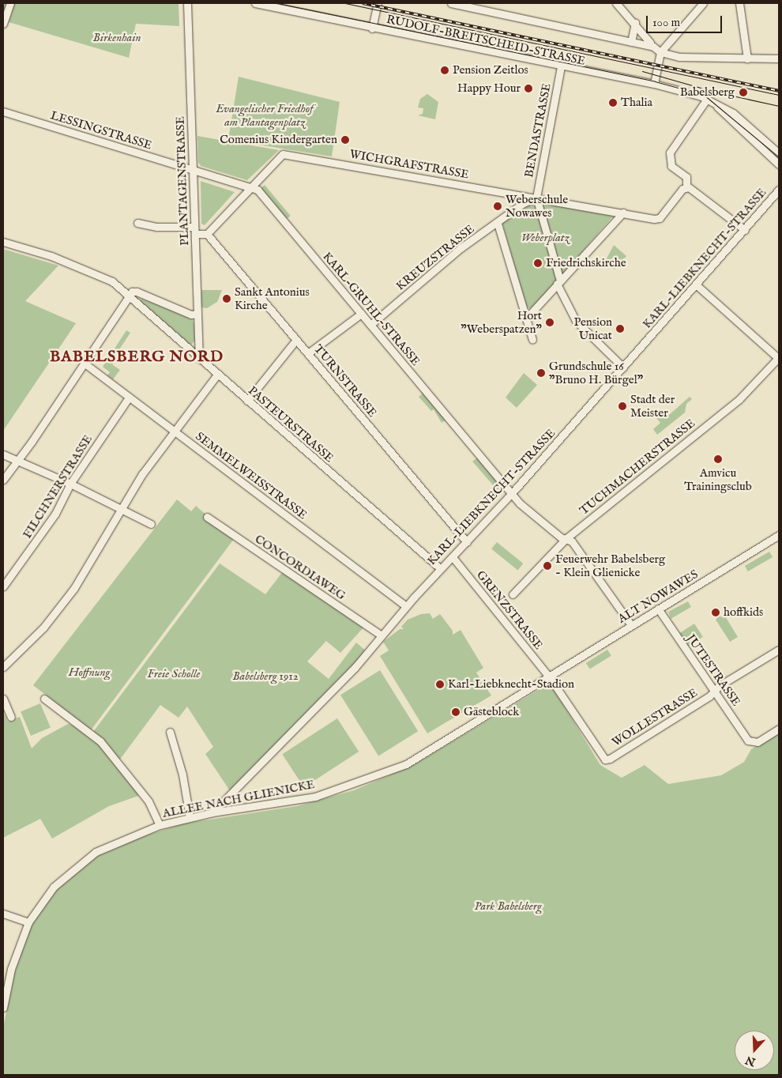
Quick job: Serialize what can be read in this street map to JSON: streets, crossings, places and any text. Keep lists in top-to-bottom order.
{
  "streets": {
    "street": [
      "RUDOLF-BREITSCHEID-STRASSE",
      "LESSINGSTRASSE",
      "BENDASTRASSE",
      "WICHGRAFSTRASSE",
      "PLANTAGENSTRASSE",
      "KREUZSTRASSE",
      "KARL-LIEBKNECHT-STRASSE",
      "KARL-GRUHL-STRASSE",
      "TURNSTRASSE",
      "PASTEURSTRASSE",
      "TUCHMACHERSTRASSE",
      "SEMMELWEISSTRASSE",
      "FILCHNERSTRASSE",
      "CONCORDIAWEG",
      "ALT NOWAWES",
      "GRENZSTRASSE",
      "JUTESTRASSE",
      "WOLLESTRASSE",
      "ALLEE NACH GLIENICKE"
    ]
  },
  "crossings": [
    ["RUDOLF-BREITSCHEID-STRASSE", "BENDASTRASSE"],
    ["LESSINGSTRASSE", "PLANTAGENSTRASSE"],
    ["LESSINGSTRASSE", "KARL-GRUHL-STRASSE"],
    ["BENDASTRASSE", "WICHGRAFSTRASSE"],
    ["BENDASTRASSE", "KREUZSTRASSE"],
    ["WICHGRAFSTRASSE", "KREUZSTRASSE"],
    ["WICHGRAFSTRASSE", "KARL-GRUHL-STRASSE"],
    ["PLANTAGENSTRASSE", "KARL-GRUHL-STRASSE"],
    ["PLANTAGENSTRASSE", "PASTEURSTRASSE"],
    ["KREUZSTRASSE", "KARL-GRUHL-STRASSE"],
    ["KARL-LIEBKNECHT-STRASSE", "KARL-GRUHL-STRASSE"],
    ["KARL-LIEBKNECHT-STRASSE", "TURNSTRASSE"],
    ["KARL-LIEBKNECHT-STRASSE", "PASTEURSTRASSE"],
    ["KARL-LIEBKNECHT-STRASSE", "SEMMELWEISSTRASSE"],
    ["KARL-LIEBKNECHT-STRASSE", "CONCORDIAWEG"],
    ["KARL-LIEBKNECHT-STRASSE", "GRENZSTRASSE"],
    ["KARL-LIEBKNECHT-STRASSE", "ALLEE NACH GLIENICKE"],
    ["KARL-GRUHL-STRASSE", "TUCHMACHERSTRASSE"],
    ["KARL-GRUHL-STRASSE", "ALT NOWAWES"],
    ["SEMMELWEISSTRASSE", "FILCHNERSTRASSE"],
    ["ALT NOWAWES", "GRENZSTRASSE"],
    ["ALT NOWAWES", "JUTESTRASSE"],
    ["ALT NOWAWES", "WOLLESTRASSE"],
    ["ALT NOWAWES", "ALLEE NACH GLIENICKE"],
    ["GRENZSTRASSE", "WOLLESTRASSE"],
    ["GRENZSTRASSE", "ALLEE NACH GLIENICKE"],
    ["JUTESTRASSE", "WOLLESTRASSE"],
    ["WOLLESTRASSE", "ALLEE NACH GLIENICKE"]
  ],
  "districts": ["BABELSBERG NORD"],
  "parks": [
    "Birkenhain",
    "Evangelischer Friedhof am Plantagenplatz",
    "Weberplatz",
    "Hoffnung",
    "Freie Scholle",
    "Babelsberg 1912",
    "Park Babelsberg"
  ],
  "places": [
    "Pension Zeitlos",
    "Happy Hour",
    "Babelsberg",
    "Thalia",
    "Comenius Kindergarten",
    "Weberschule Nowawes",
    "Friedrichskirche",
    "Sankt Antonius Kirche",
    "Hort \"Weberspatzen\"",
    "Pension Unicat",
    "Grundschule 16 \"Bruno H. Bürgel\"",
    "Stadt der Meister",
    "Amvicu Trainingsclub",
    "Feuerwehr Babelsberg - Klein Glienicke",
    "hoffkids",
    "Karl-Liebknecht-Stadion",
    "Gästeblock"
  ],
  "scale_bar": "100 m",
  "north": "bottom"
}
